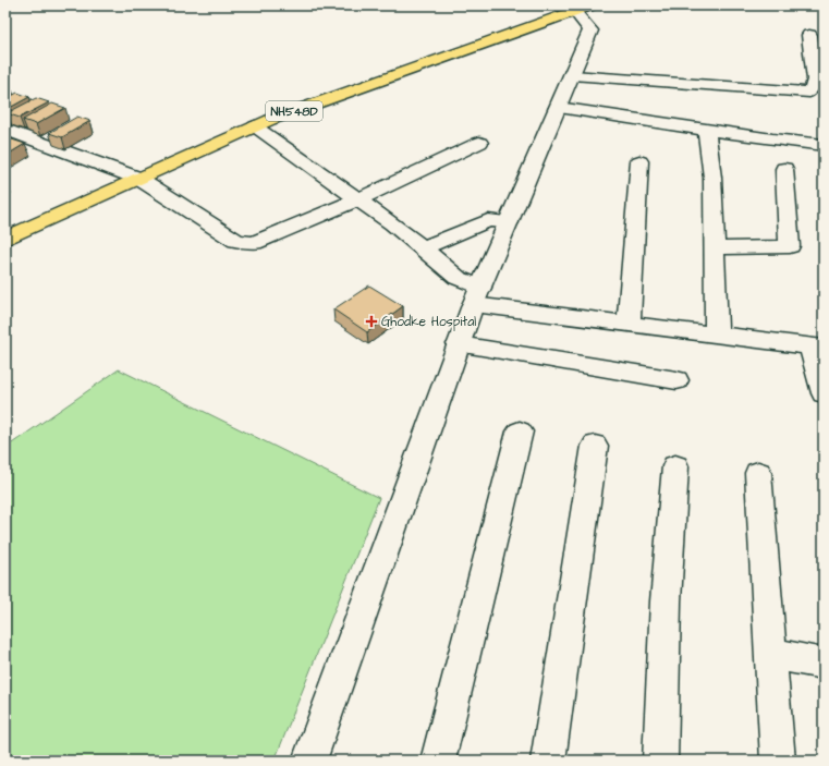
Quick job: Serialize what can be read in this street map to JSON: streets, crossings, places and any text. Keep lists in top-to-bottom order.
{
  "streets": {
    "highway": ["NH548D"]
  },
  "places": {
    "health": ["Ghodke Hospital"]
  }
}
